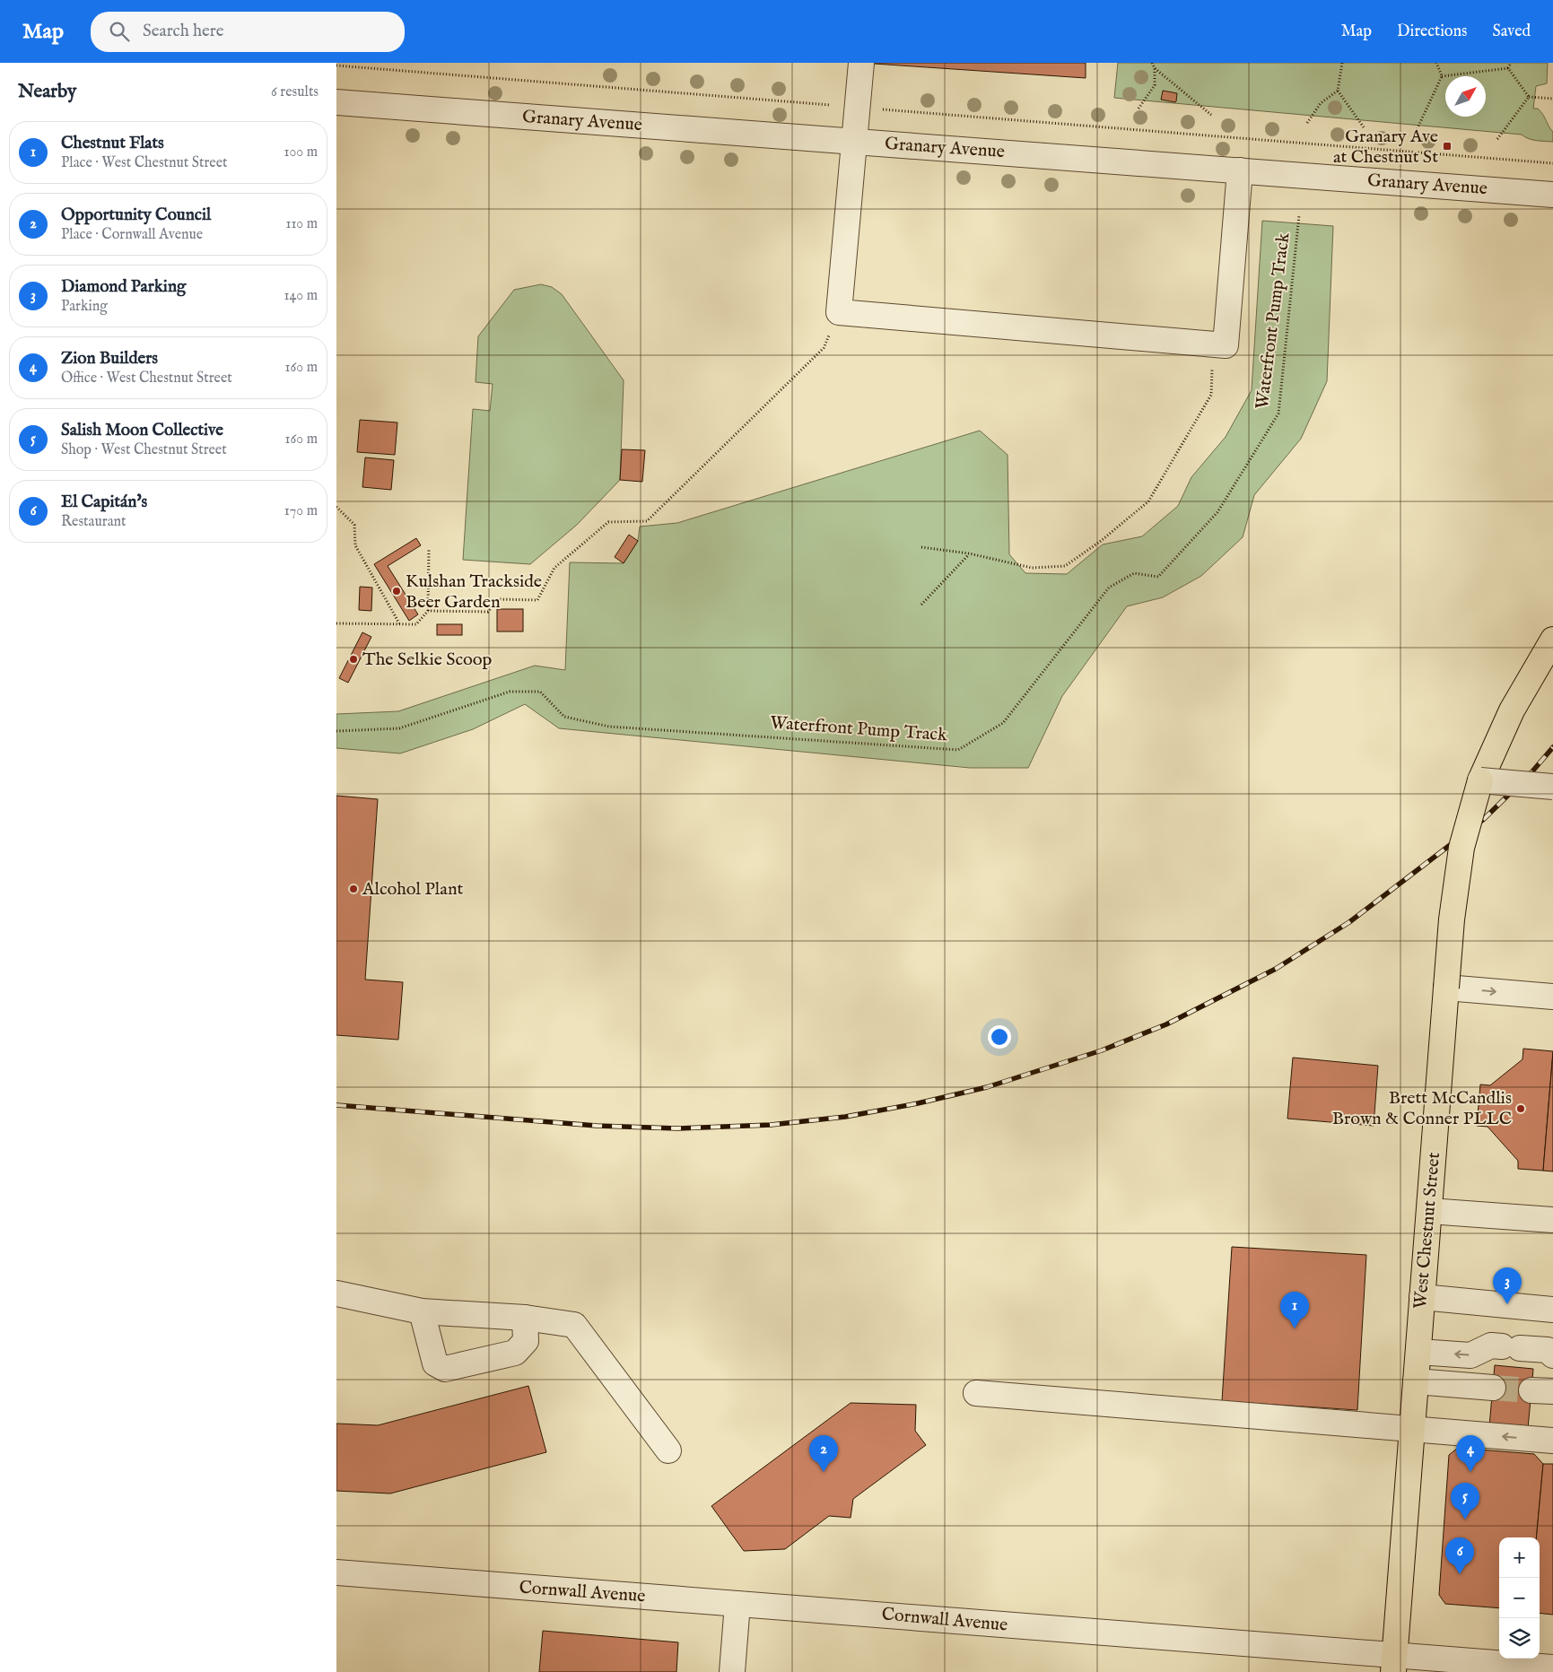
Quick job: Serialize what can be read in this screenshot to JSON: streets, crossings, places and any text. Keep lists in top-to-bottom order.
{
  "streets": {
    "main road": ["West Chestnut Street"],
    "street": ["Granary Avenue", "Cornwall Avenue"],
    "path": ["Waterfront Pump Track"]
  },
  "crossings": [
    ["West Chestnut Street", "Cornwall Avenue"]
  ],
  "places": {
    "transit": ["Granary Ave at Chestnut St"],
    "other": [
      "Kulshan Trackside Beer Garden",
      "The Selkie Scoop",
      "Alcohol Plant",
      "Brett McCandlis Brown & Conner PLLC"
    ]
  },
  "north": "top right",
  "page": {
    "header": "Map",
    "search": "Search here",
    "nav": ["Map", "Directions", "Saved"],
    "heading": ["Nearby", "6 results"],
    "list": [
      {
        "mark": "1",
        "name": "Chestnut Flats",
        "note": "Place · West Chestnut Street",
        "value": "100 m"
      },
      {
        "mark": "2",
        "name": "Opportunity Council",
        "note": "Place · Cornwall Avenue",
        "value": "110 m"
      },
      {
        "mark": "3",
        "name": "Diamond Parking",
        "note": "Parking",
        "value": "140 m"
      },
      {
        "mark": "4",
        "name": "Zion Builders",
        "note": "Office · West Chestnut Street",
        "value": "160 m"
      },
      {
        "mark": "5",
        "name": "Salish Moon Collective",
        "note": "Shop · West Chestnut Street",
        "value": "160 m"
      },
      {
        "mark": "6",
        "name": "El Capitán's",
        "note": "Restaurant",
        "value": "170 m"
      }
    ],
    "pins": [
      "3",
      "1",
      "2",
      "4",
      "5",
      "6"
    ],
    "map_buttons": ["+", "−"]
  }
}
